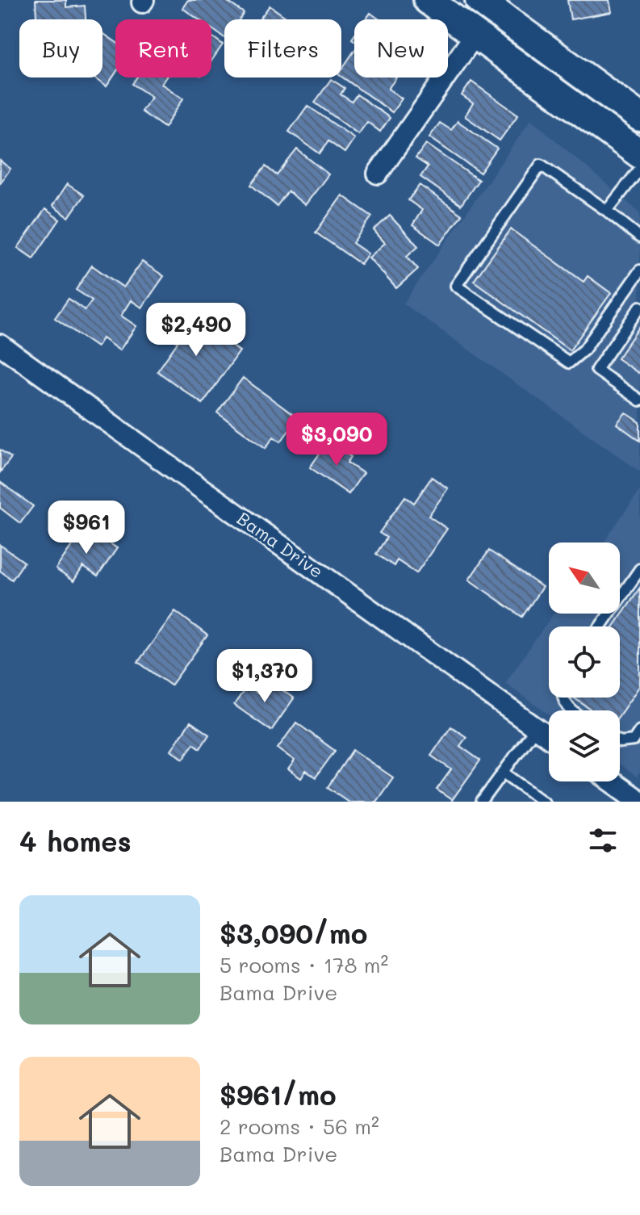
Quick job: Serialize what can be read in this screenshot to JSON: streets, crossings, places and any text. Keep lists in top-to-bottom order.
{
  "streets": {
    "street": ["Bama Drive"]
  },
  "north": "top left",
  "page": {
    "chip": [
      "Buy",
      "Rent",
      "Filters",
      "New"
    ],
    "price": [
      "$2,490",
      "$3,090",
      "$961",
      "$1,370"
    ],
    "heading": "4 homes",
    "list": [
      {
        "name": "$3,090/mo",
        "note": "5 rooms · 178 m² · Bama Drive"
      },
      {
        "name": "$961/mo",
        "note": "2 rooms · 56 m² · Bama Drive"
      }
    ]
  }
}
